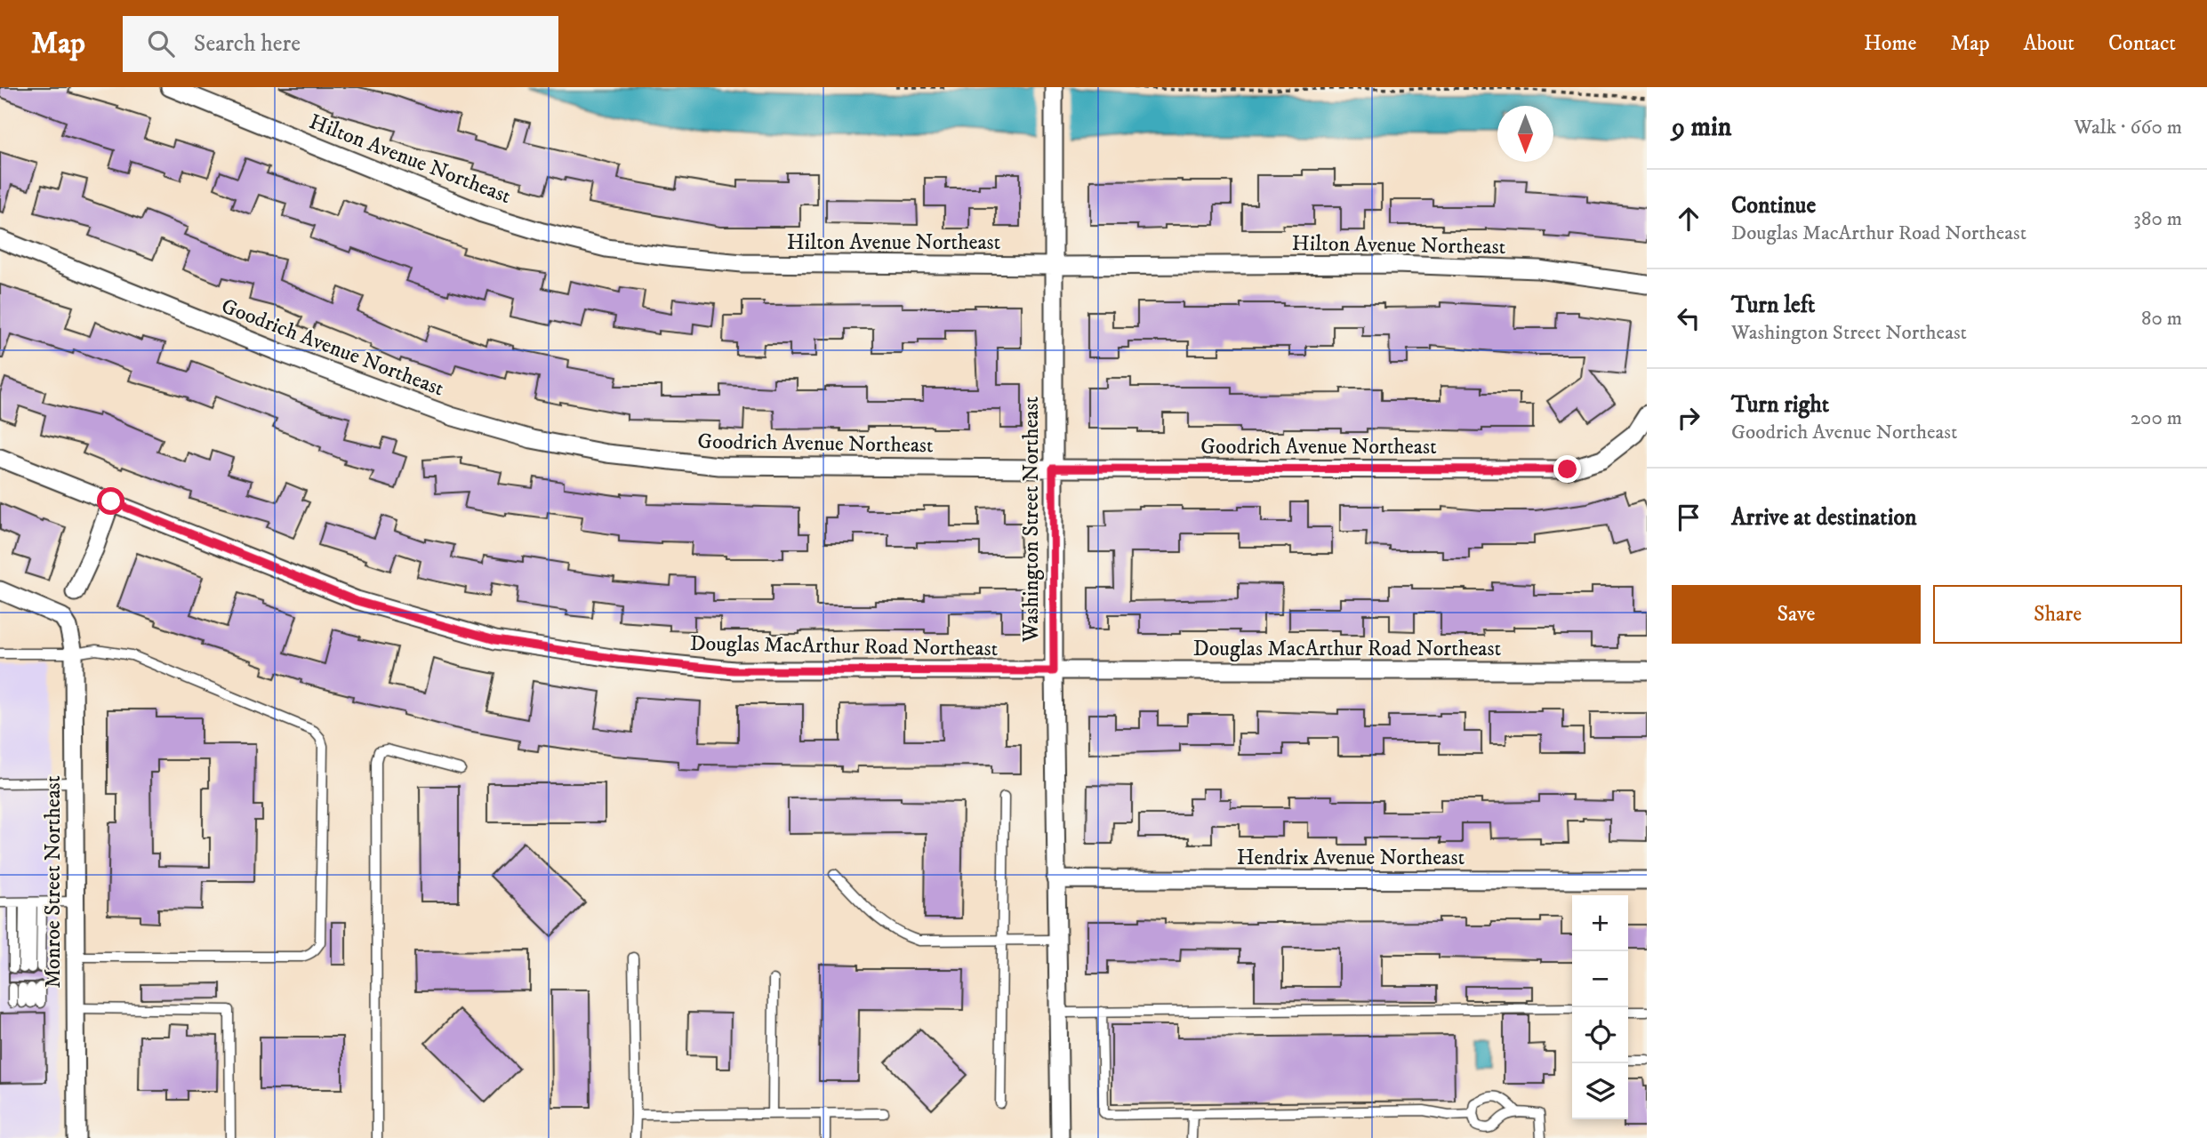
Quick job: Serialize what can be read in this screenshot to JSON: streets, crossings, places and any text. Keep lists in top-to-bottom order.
{
  "streets": {
    "street": [
      "Hilton Avenue Northeast",
      "Goodrich Avenue Northeast",
      "Washington Street Northeast",
      "Douglas MacArthur Road Northeast",
      "Hendrix Avenue Northeast",
      "Monroe Street Northeast"
    ]
  },
  "crossings": [
    ["Hilton Avenue Northeast", "Washington Street Northeast"],
    ["Goodrich Avenue Northeast", "Washington Street Northeast"],
    ["Washington Street Northeast", "Douglas MacArthur Road Northeast"],
    ["Washington Street Northeast", "Hendrix Avenue Northeast"]
  ],
  "north": "bottom",
  "page": {
    "header": "Map",
    "search": "Search here",
    "nav": [
      "Home",
      "Map",
      "About",
      "Contact"
    ],
    "heading": ["9 min", "Walk · 660 m"],
    "list": [
      ["Continue", "Douglas MacArthur Road Northeast", "380 m"],
      ["Turn left", "Washington Street Northeast", "80 m"],
      ["Turn right", "Goodrich Avenue Northeast", "200 m"],
      "Arrive at destination"
    ],
    "buttons": ["Save", "Share"],
    "map_buttons": ["+", "−"]
  }
}
